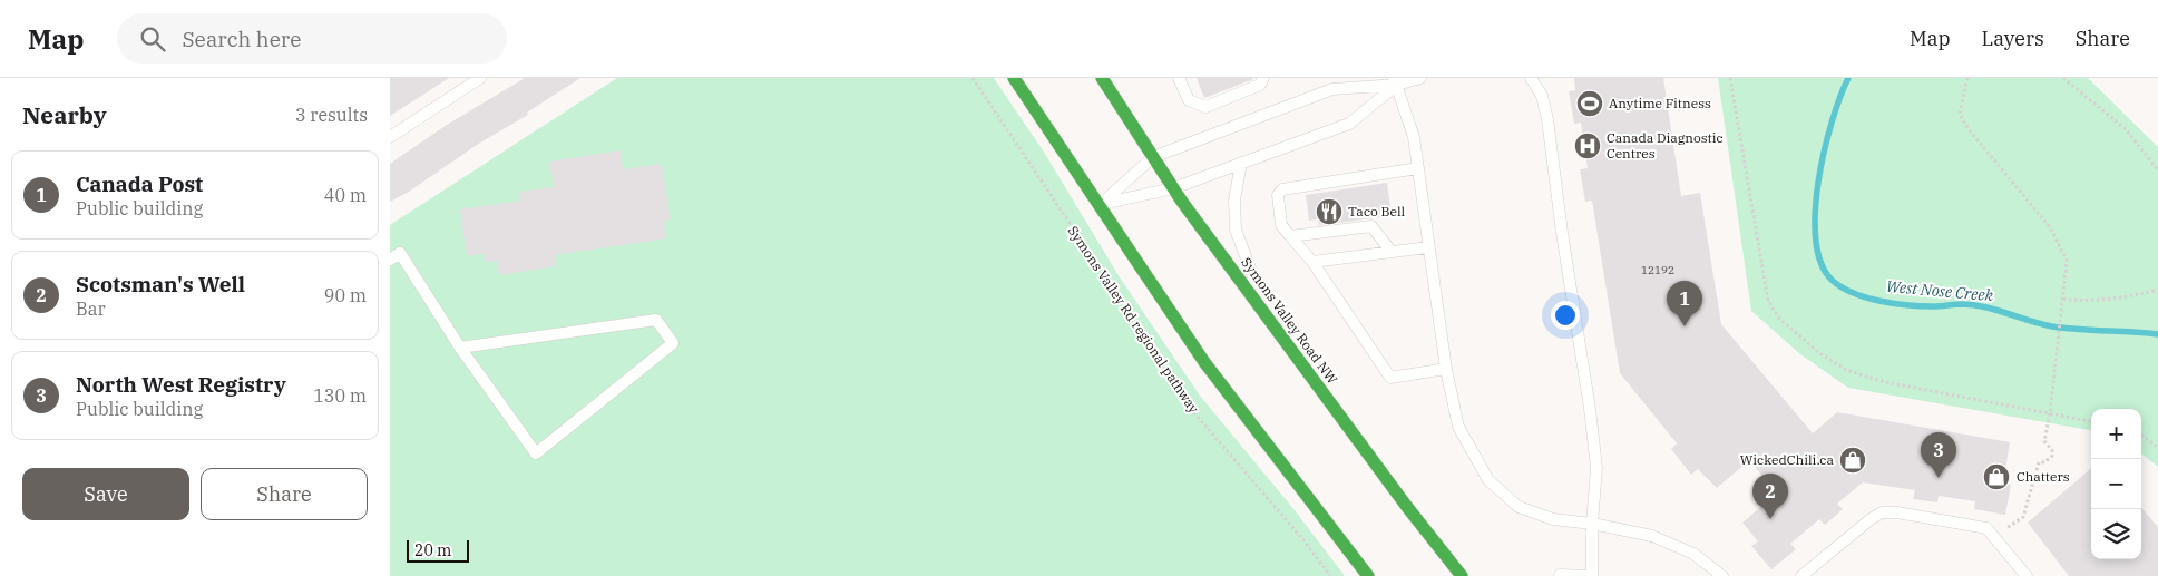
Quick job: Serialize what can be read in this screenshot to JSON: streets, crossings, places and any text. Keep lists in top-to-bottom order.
{
  "streets": {
    "main road": ["Symons Valley Road NW"],
    "path": ["Symons Valley Rd regional pathway"]
  },
  "water": ["West Nose Creek"],
  "places": {
    "sports": ["Anytime Fitness"],
    "hospital": ["Canada Diagnostic Centres"],
    "restaurant": ["Taco Bell"],
    "shop": ["WickedChili.ca", "Chatters"]
  },
  "house_numbers": ["12192"],
  "scale_bar": "20 m",
  "page": {
    "header": "Map",
    "search": "Search here",
    "nav": ["Map", "Layers", "Share"],
    "heading": ["Nearby", "3 results"],
    "list": [
      {
        "mark": "1",
        "name": "Canada Post",
        "note": "Public building",
        "value": "40 m"
      },
      {
        "mark": "2",
        "name": "Scotsman's Well",
        "note": "Bar",
        "value": "90 m"
      },
      {
        "mark": "3",
        "name": "North West Registry",
        "note": "Public building",
        "value": "130 m"
      }
    ],
    "pins": ["1", "3", "2"],
    "map_buttons": ["+", "−"],
    "buttons": ["Save", "Share"],
    "scale": "20 m"
  }
}
